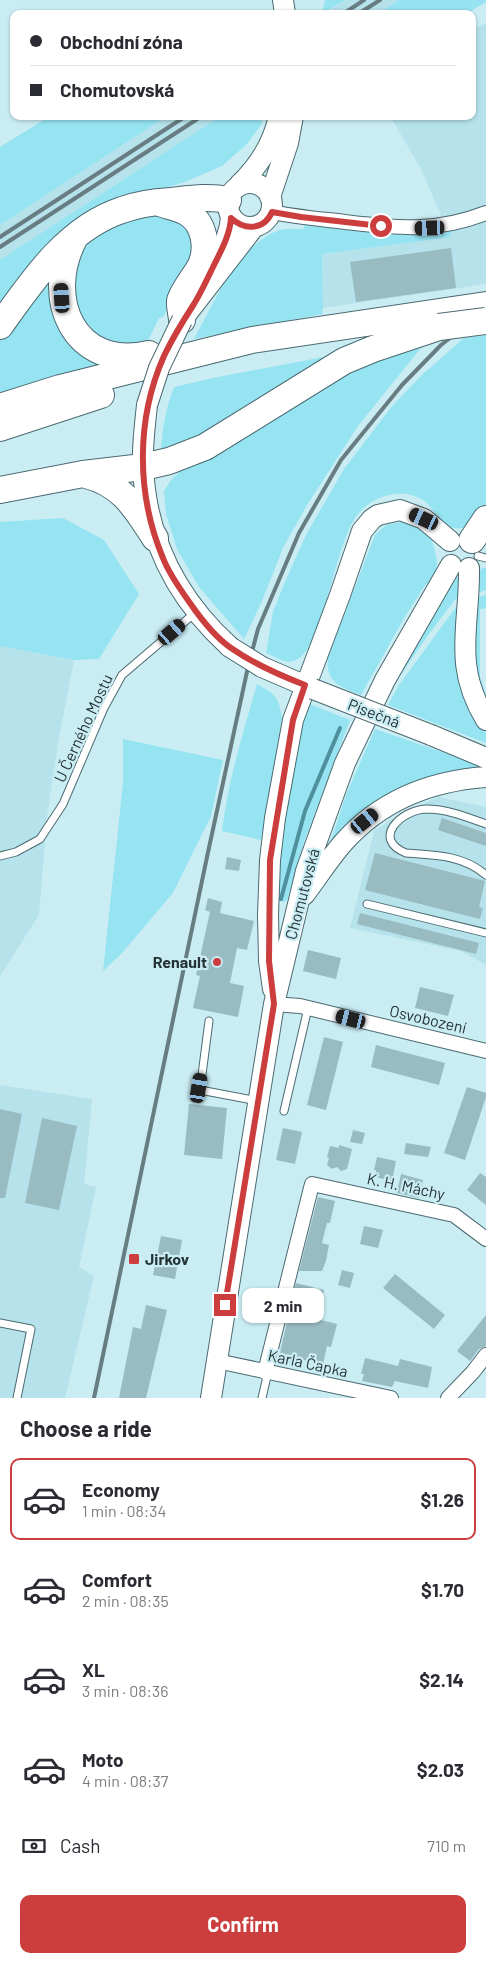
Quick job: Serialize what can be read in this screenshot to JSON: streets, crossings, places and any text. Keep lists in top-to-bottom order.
{
  "streets": {
    "street": [
      "Písečná",
      "Chomutovská",
      "Osvobození",
      "K. H. Máchy",
      "Karla Čapka"
    ],
    "lane": ["U Černého Mostu"]
  },
  "crossings": [
    ["Písečná", "U Černého Mostu"],
    ["Chomutovská", "Osvobození"],
    ["Chomutovská", "Karla Čapka"],
    ["K. H. Máchy", "Karla Čapka"]
  ],
  "places": {
    "other": ["Renault"],
    "transit": ["Jirkov"]
  },
  "page": {
    "banner": ["Obchodní zóna", "Chomutovská"],
    "bubble": "2 min",
    "heading": "Choose a ride",
    "list": [
      {
        "name": "Economy",
        "note": "1 min · 08:34",
        "value": "$1.26"
      },
      {
        "name": "Comfort",
        "note": "2 min · 08:35",
        "value": "$1.70"
      },
      {
        "name": "XL",
        "note": "3 min · 08:36",
        "value": "$2.14"
      },
      {
        "name": "Moto",
        "note": "4 min · 08:37",
        "value": "$2.03"
      }
    ],
    "pay": ["Cash", "710 m"],
    "buttons": "Confirm"
  }
}
